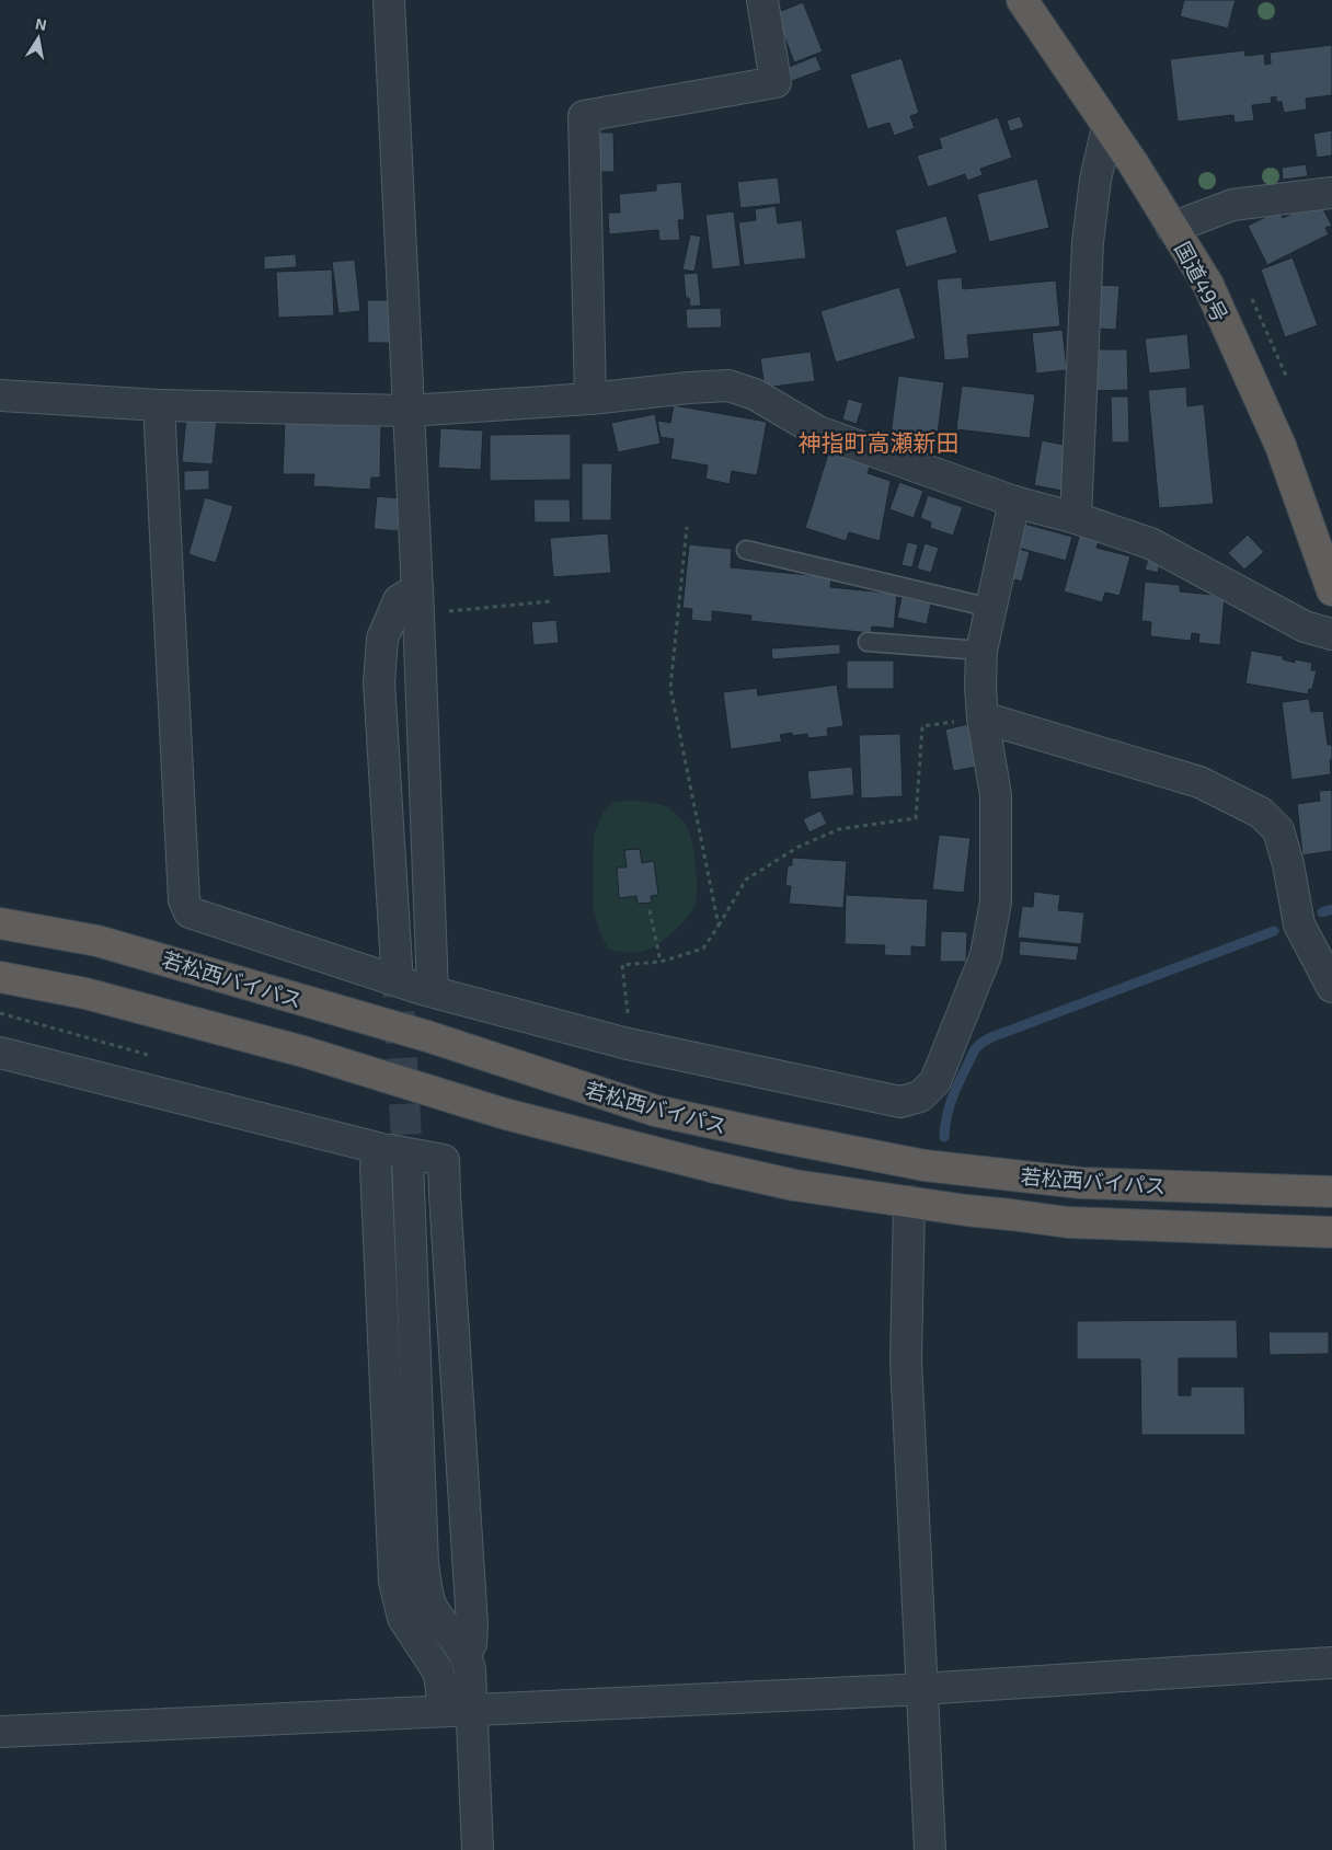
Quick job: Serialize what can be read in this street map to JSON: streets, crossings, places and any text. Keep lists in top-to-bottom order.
{
  "streets": {
    "highway": ["国道49号", "若松西バイパス"]
  },
  "districts": ["神指町高瀬新田"],
  "north": "top"
}
